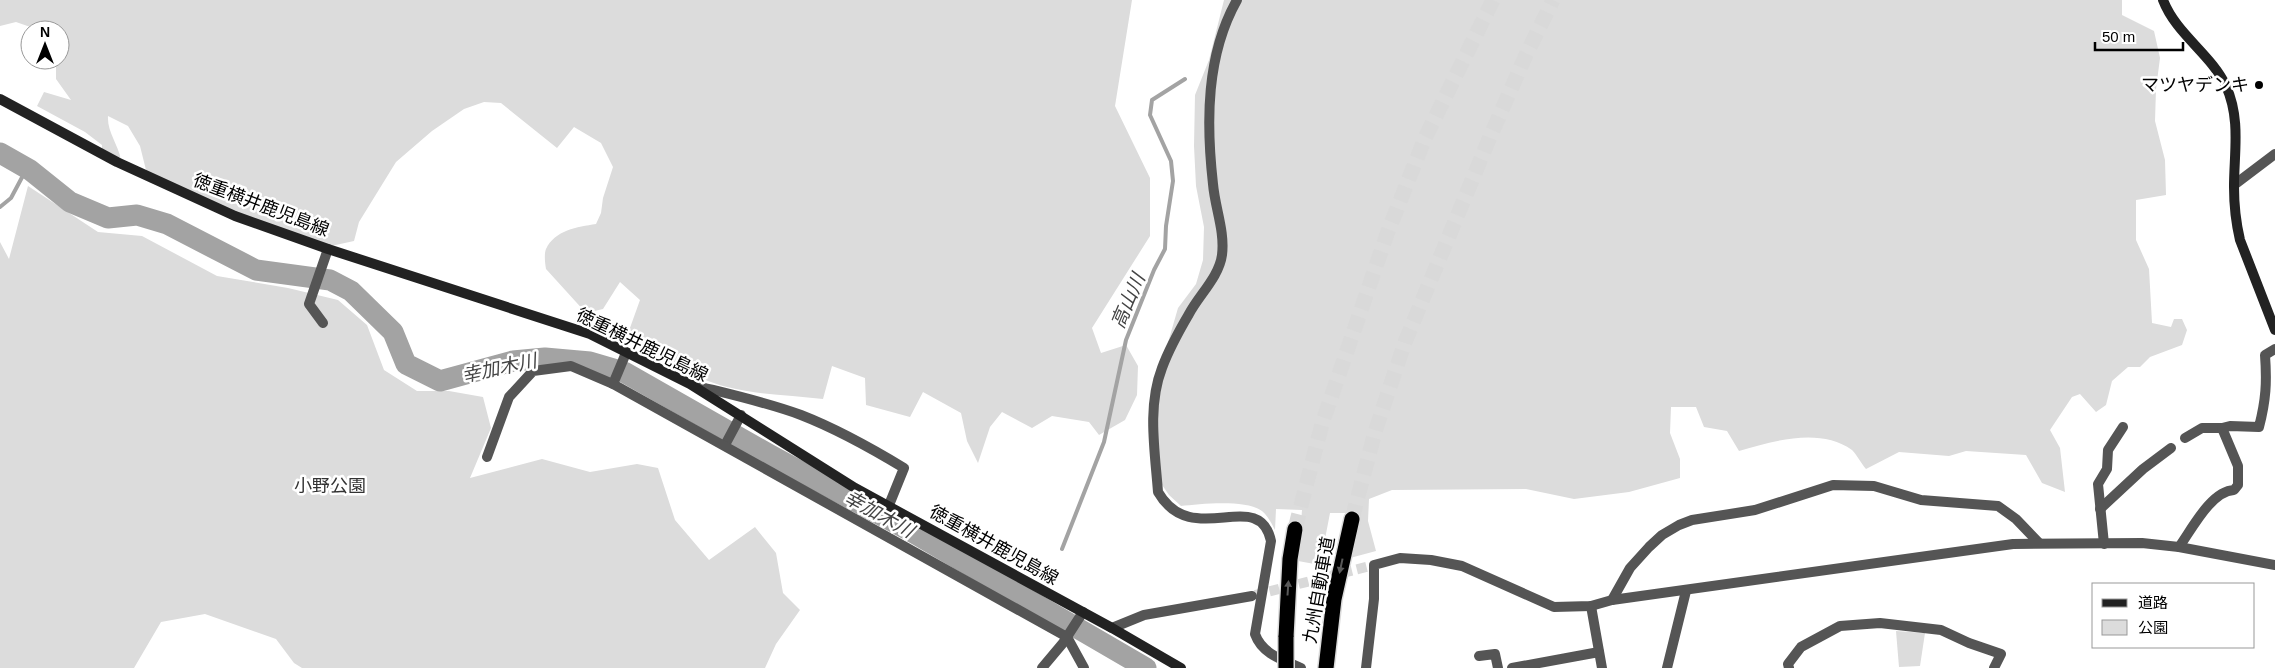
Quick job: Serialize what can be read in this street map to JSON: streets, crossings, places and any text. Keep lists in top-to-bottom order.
{
  "streets": {
    "highway": ["九州自動車道"],
    "main road": ["徳重横井鹿児島線"]
  },
  "water": ["高山川", "幸加木川"],
  "parks": ["小野公園"],
  "places": ["マツヤデンキ"],
  "legend": ["道路", "公園"],
  "scale_bar": "50 m",
  "north": "top"
}
